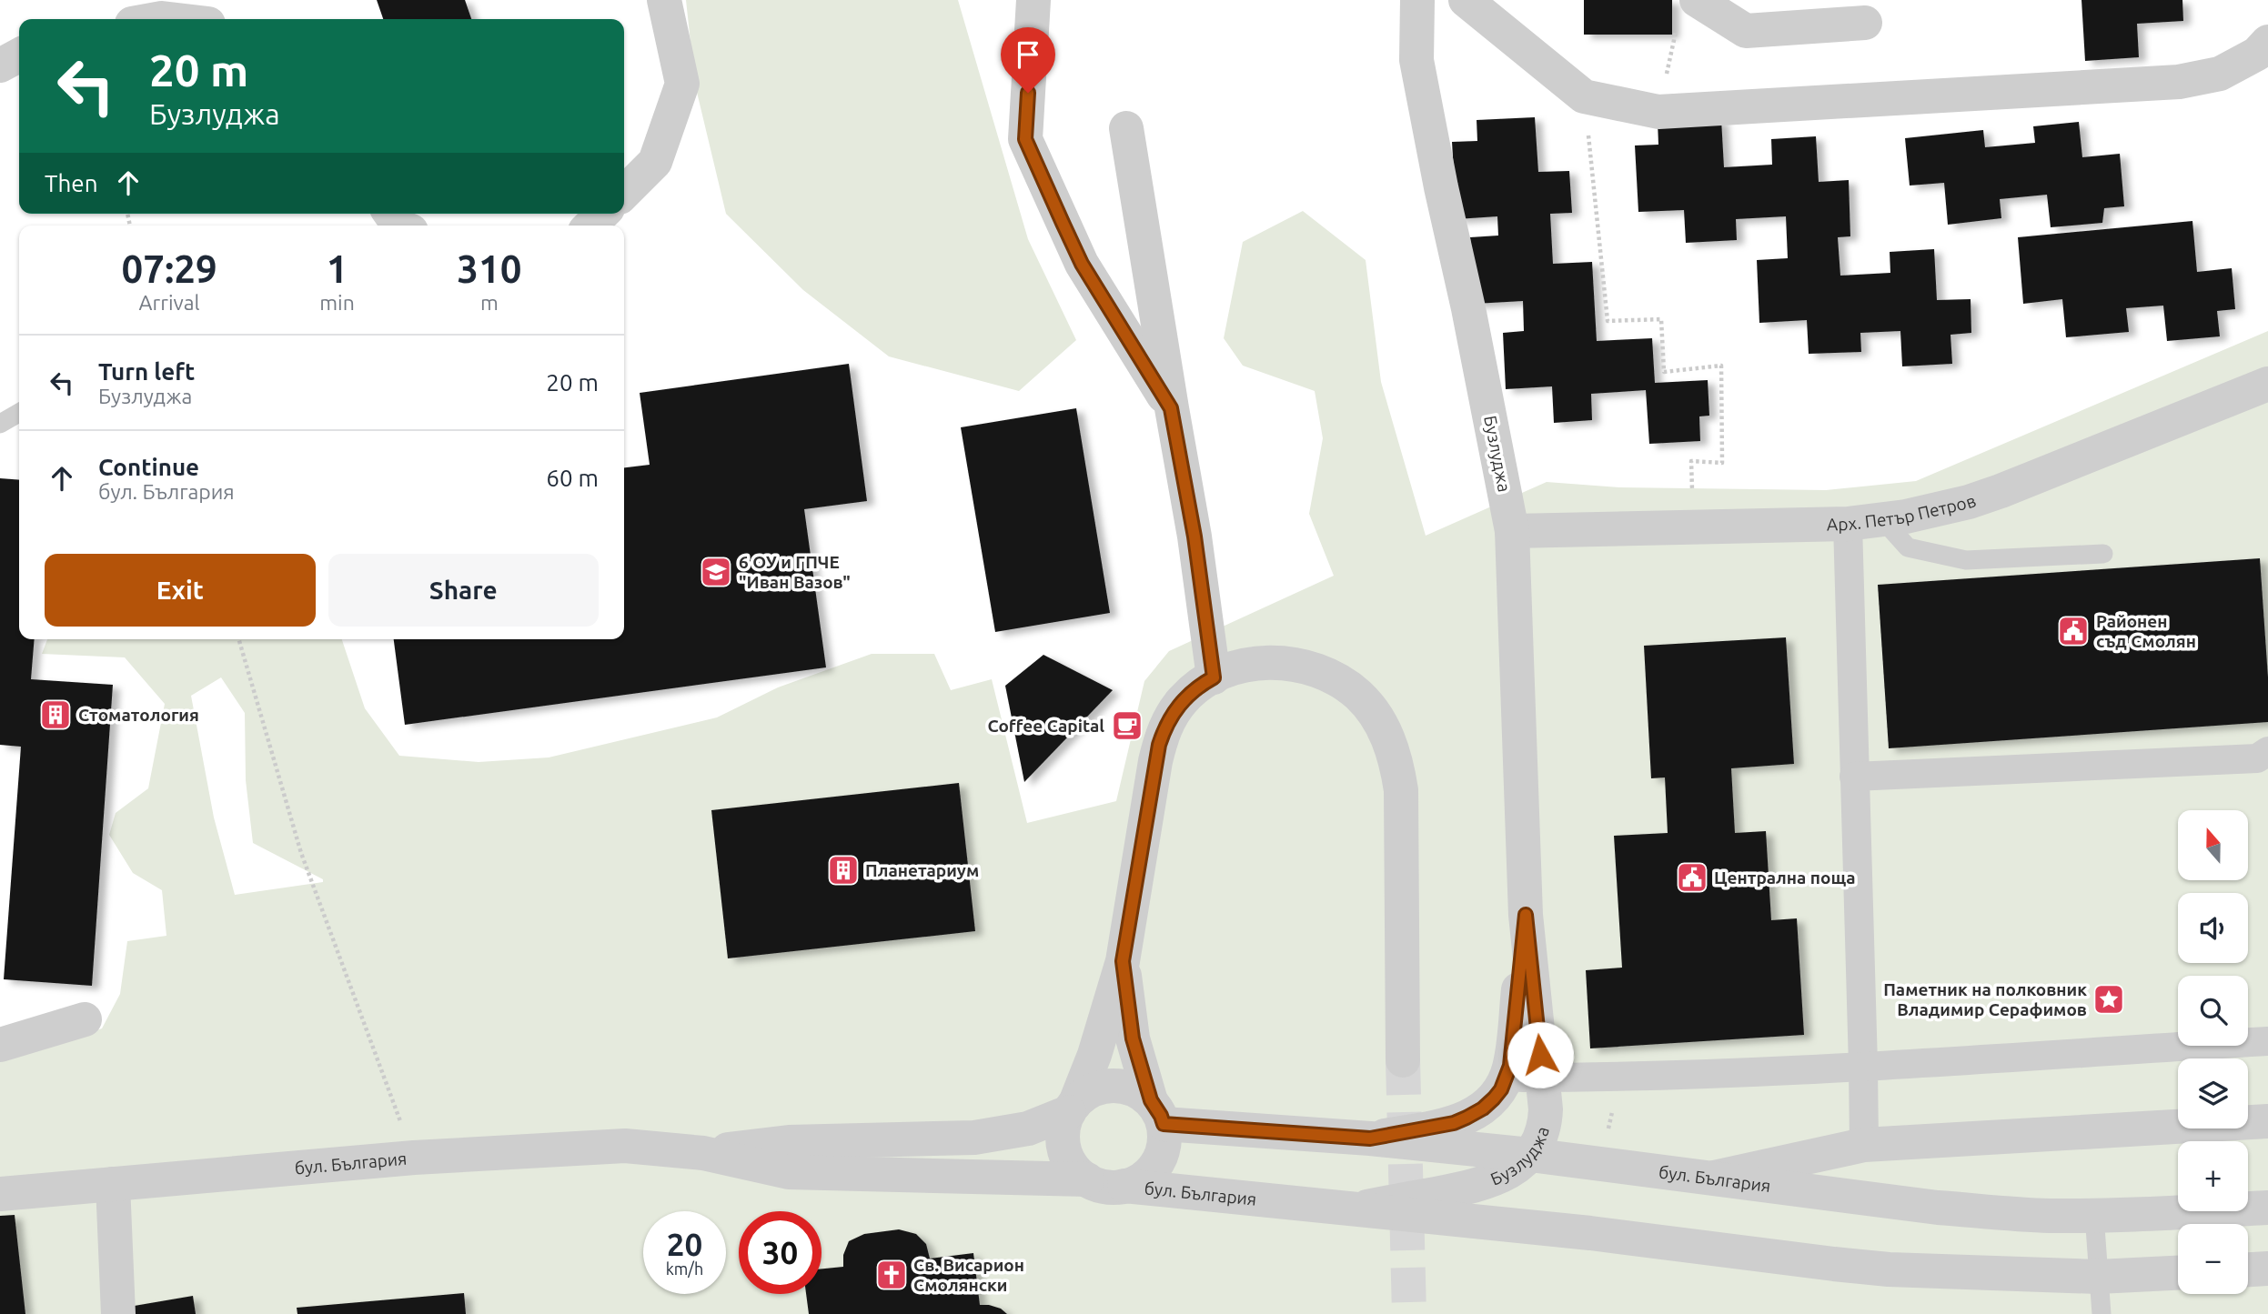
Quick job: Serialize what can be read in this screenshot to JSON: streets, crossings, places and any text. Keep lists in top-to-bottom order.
{
  "streets": {
    "street": ["Бузлуджа", "Арх. Петър Петров", "бул. България"]
  },
  "crossings": [
    ["Бузлуджа", "Арх. Петър Петров"],
    ["Бузлуджа", "бул. България"]
  ],
  "places": {
    "school or university": ["6 ОУ и ГПЧЕ \"Иван Вазов\""],
    "public building": ["Районен съд Смолян", "Централна поща"],
    "building": ["Стоматология", "Планетариум"],
    "cafe": ["Coffee Capital"],
    "place": ["Паметник на полковник Владимир Серафимов"],
    "church": ["Св. Висарион Смолянски"]
  },
  "north": "top",
  "page": {
    "turn": ["20 m", "Бузлуджа"],
    "then": "Then",
    "eta": [
      "07:29",
      "Arrival",
      "1",
      "min",
      "310",
      "m"
    ],
    "list": [
      {
        "name": "Turn left",
        "note": "Бузлуджа",
        "value": "20 m"
      },
      {
        "name": "Continue",
        "note": "бул. България",
        "value": "60 m"
      }
    ],
    "buttons": ["Exit", "Share"],
    "map_buttons": ["+", "−"],
    "speed": "20 km/h",
    "limit": "30"
  }
}
